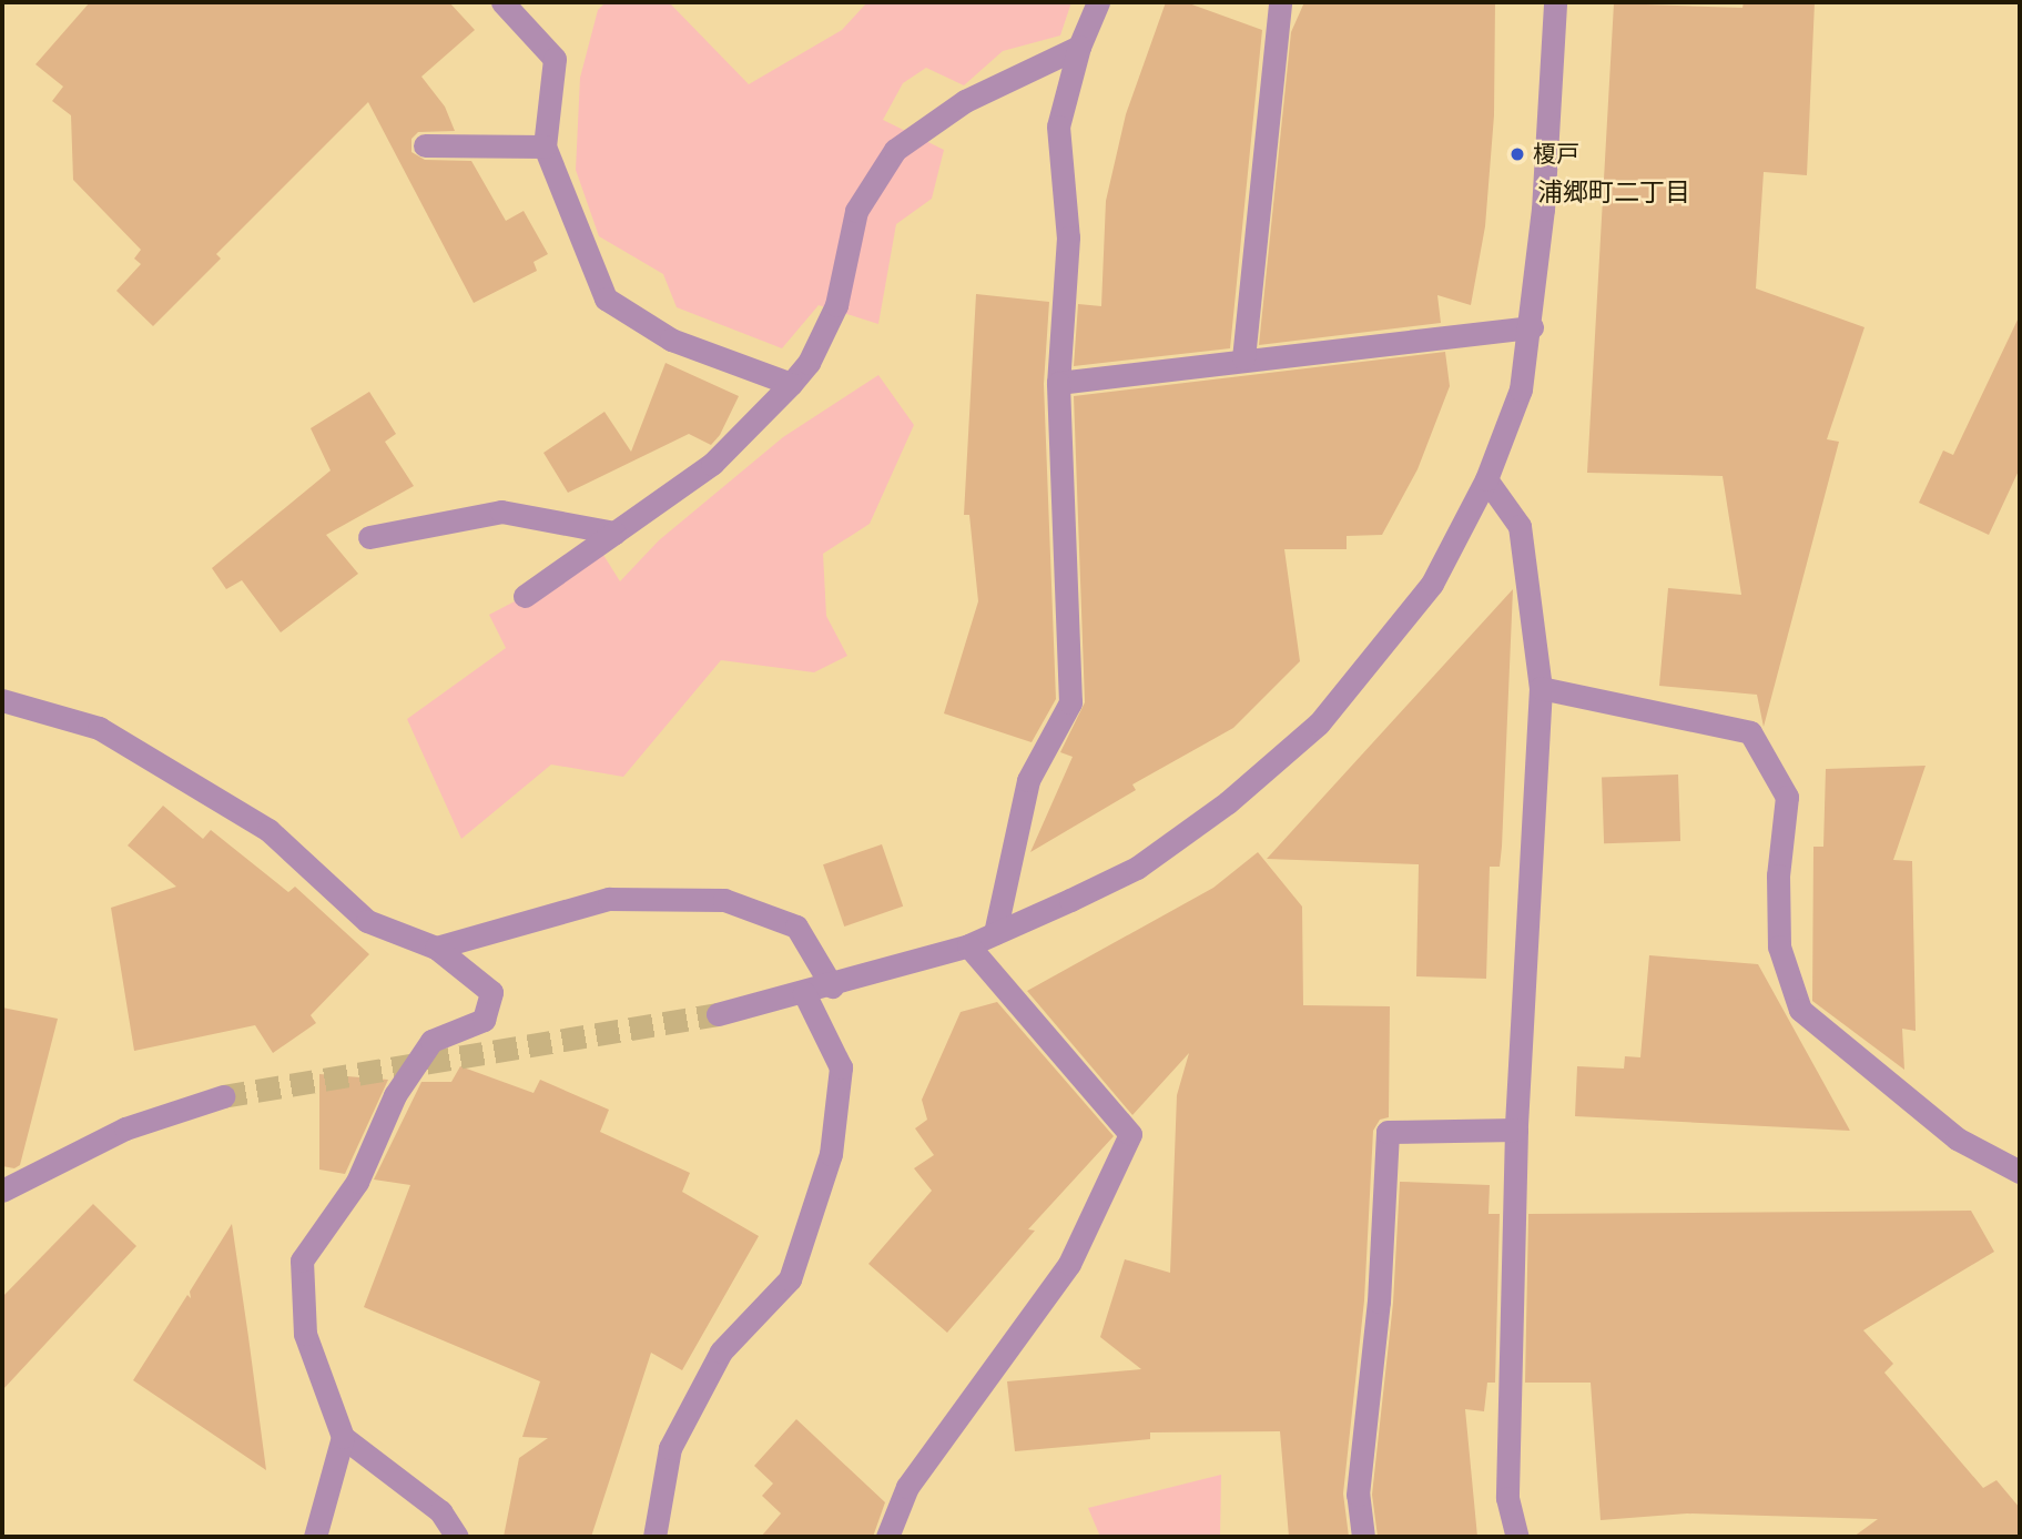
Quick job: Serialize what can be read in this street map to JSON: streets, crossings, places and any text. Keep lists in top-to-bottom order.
{
  "districts": ["浦郷町二丁目"],
  "places": ["榎戸"]
}
